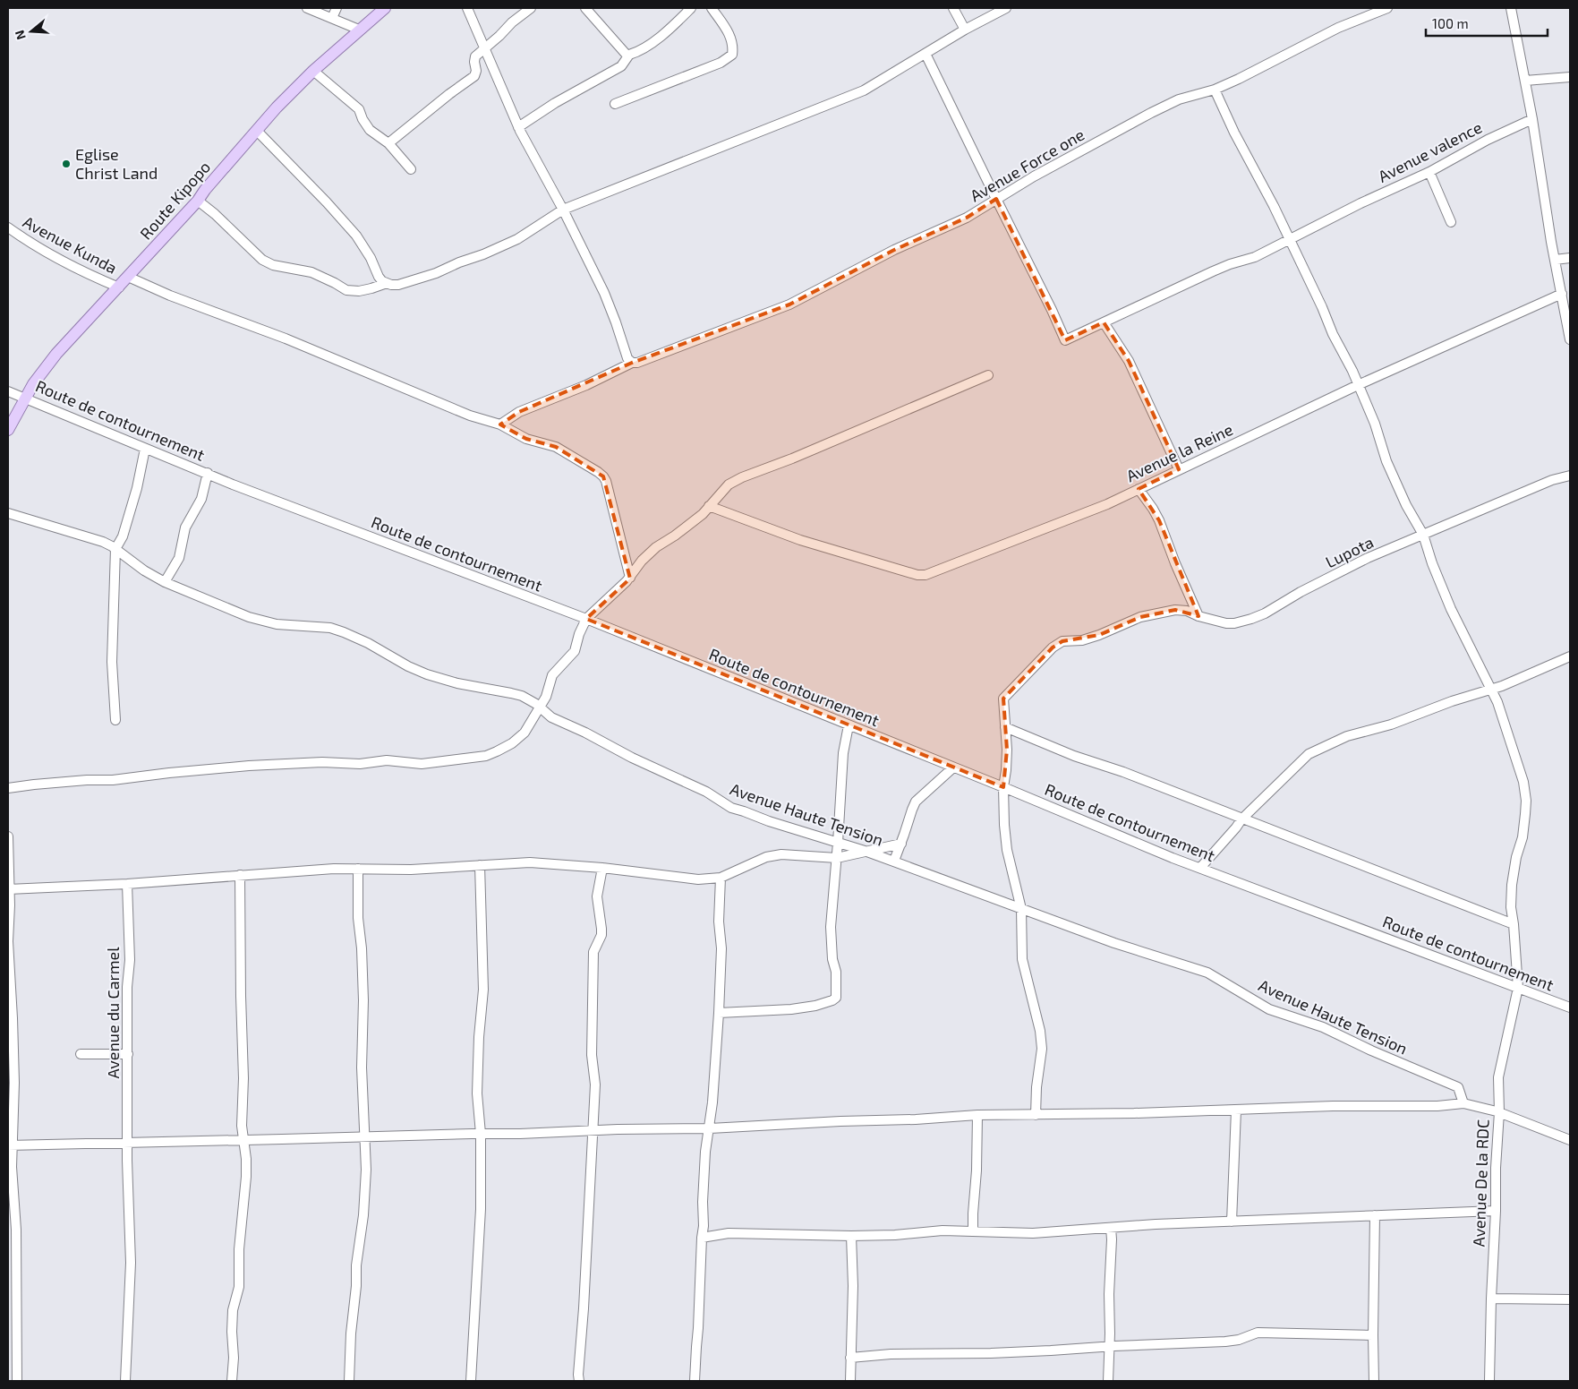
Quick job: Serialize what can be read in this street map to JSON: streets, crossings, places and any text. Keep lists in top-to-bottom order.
{
  "streets": {
    "main road": ["Route Kipopo"],
    "street": [
      "Avenue valence",
      "Avenue Force one",
      "Avenue Kunda",
      "Route de contournement",
      "Avenue la Reine",
      "Lupota",
      "Avenue Haute Tension",
      "Avenue du Carmel",
      "Avenue De la RDC"
    ]
  },
  "crossings": [
    ["Avenue valence", "Avenue Force one"],
    ["Avenue valence", "Avenue De la RDC"],
    ["Avenue Force one", "Avenue De la RDC"],
    ["Route Kipopo", "Avenue Kunda"],
    ["Route Kipopo", "Route de contournement"],
    ["Route de contournement", "Lupota"],
    ["Route de contournement", "Avenue De la RDC"],
    ["Avenue la Reine", "Avenue De la RDC"],
    ["Lupota", "Avenue Haute Tension"],
    ["Lupota", "Avenue De la RDC"]
  ],
  "places": ["Eglise Christ Land"],
  "scale_bar": "100 m",
  "north": "left"
}
